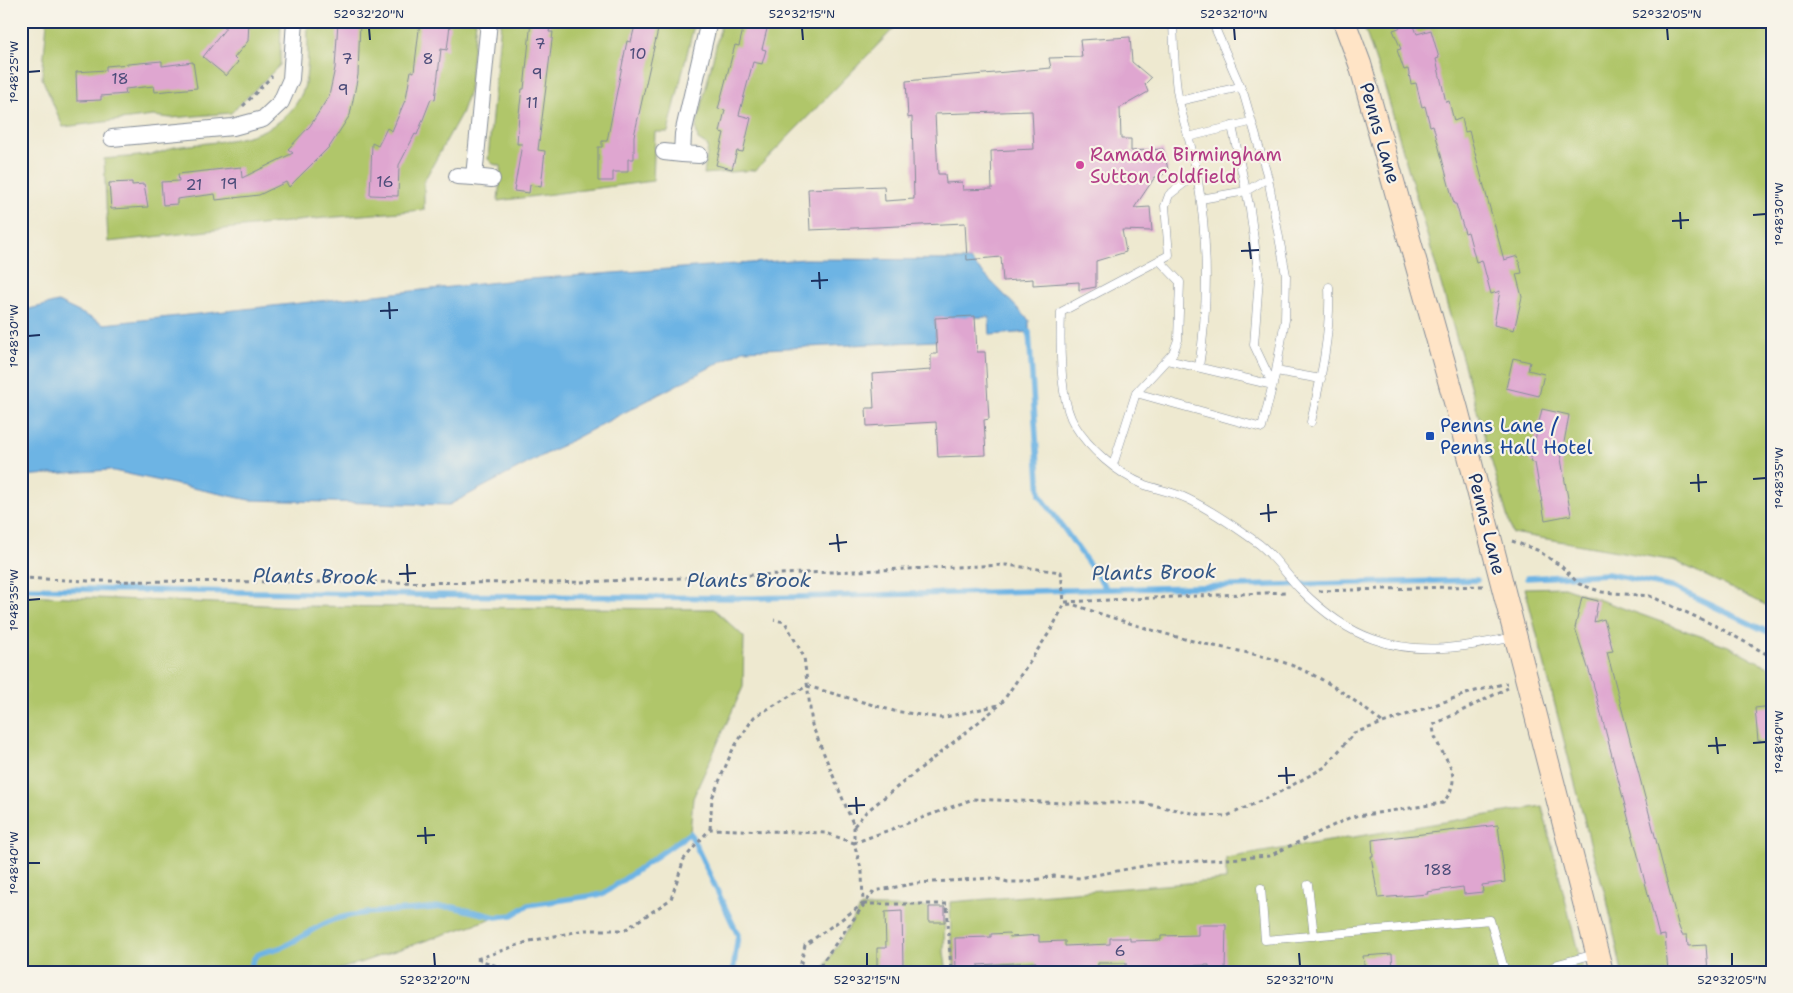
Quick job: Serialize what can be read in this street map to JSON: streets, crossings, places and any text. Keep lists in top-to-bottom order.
{
  "streets": {
    "main road": ["Penns Lane"]
  },
  "water": ["Plants Brook"],
  "places": {
    "other": ["Ramada Birmingham Sutton Coldfield"],
    "transit": ["Penns Lane / Penns Hall Hotel"]
  },
  "house_numbers": [
    "7",
    "10",
    "7",
    "8",
    "9",
    "18",
    "9",
    "11",
    "16",
    "19",
    "21",
    "188",
    "6"
  ],
  "coordinates": [
    "52°32'20\"N",
    "52°32'15\"N",
    "52°32'10\"N",
    "52°32'05\"N",
    "1°48'25\"W",
    "1°48'30\"W",
    "1°48'35\"W",
    "1°48'40\"W"
  ]
}
